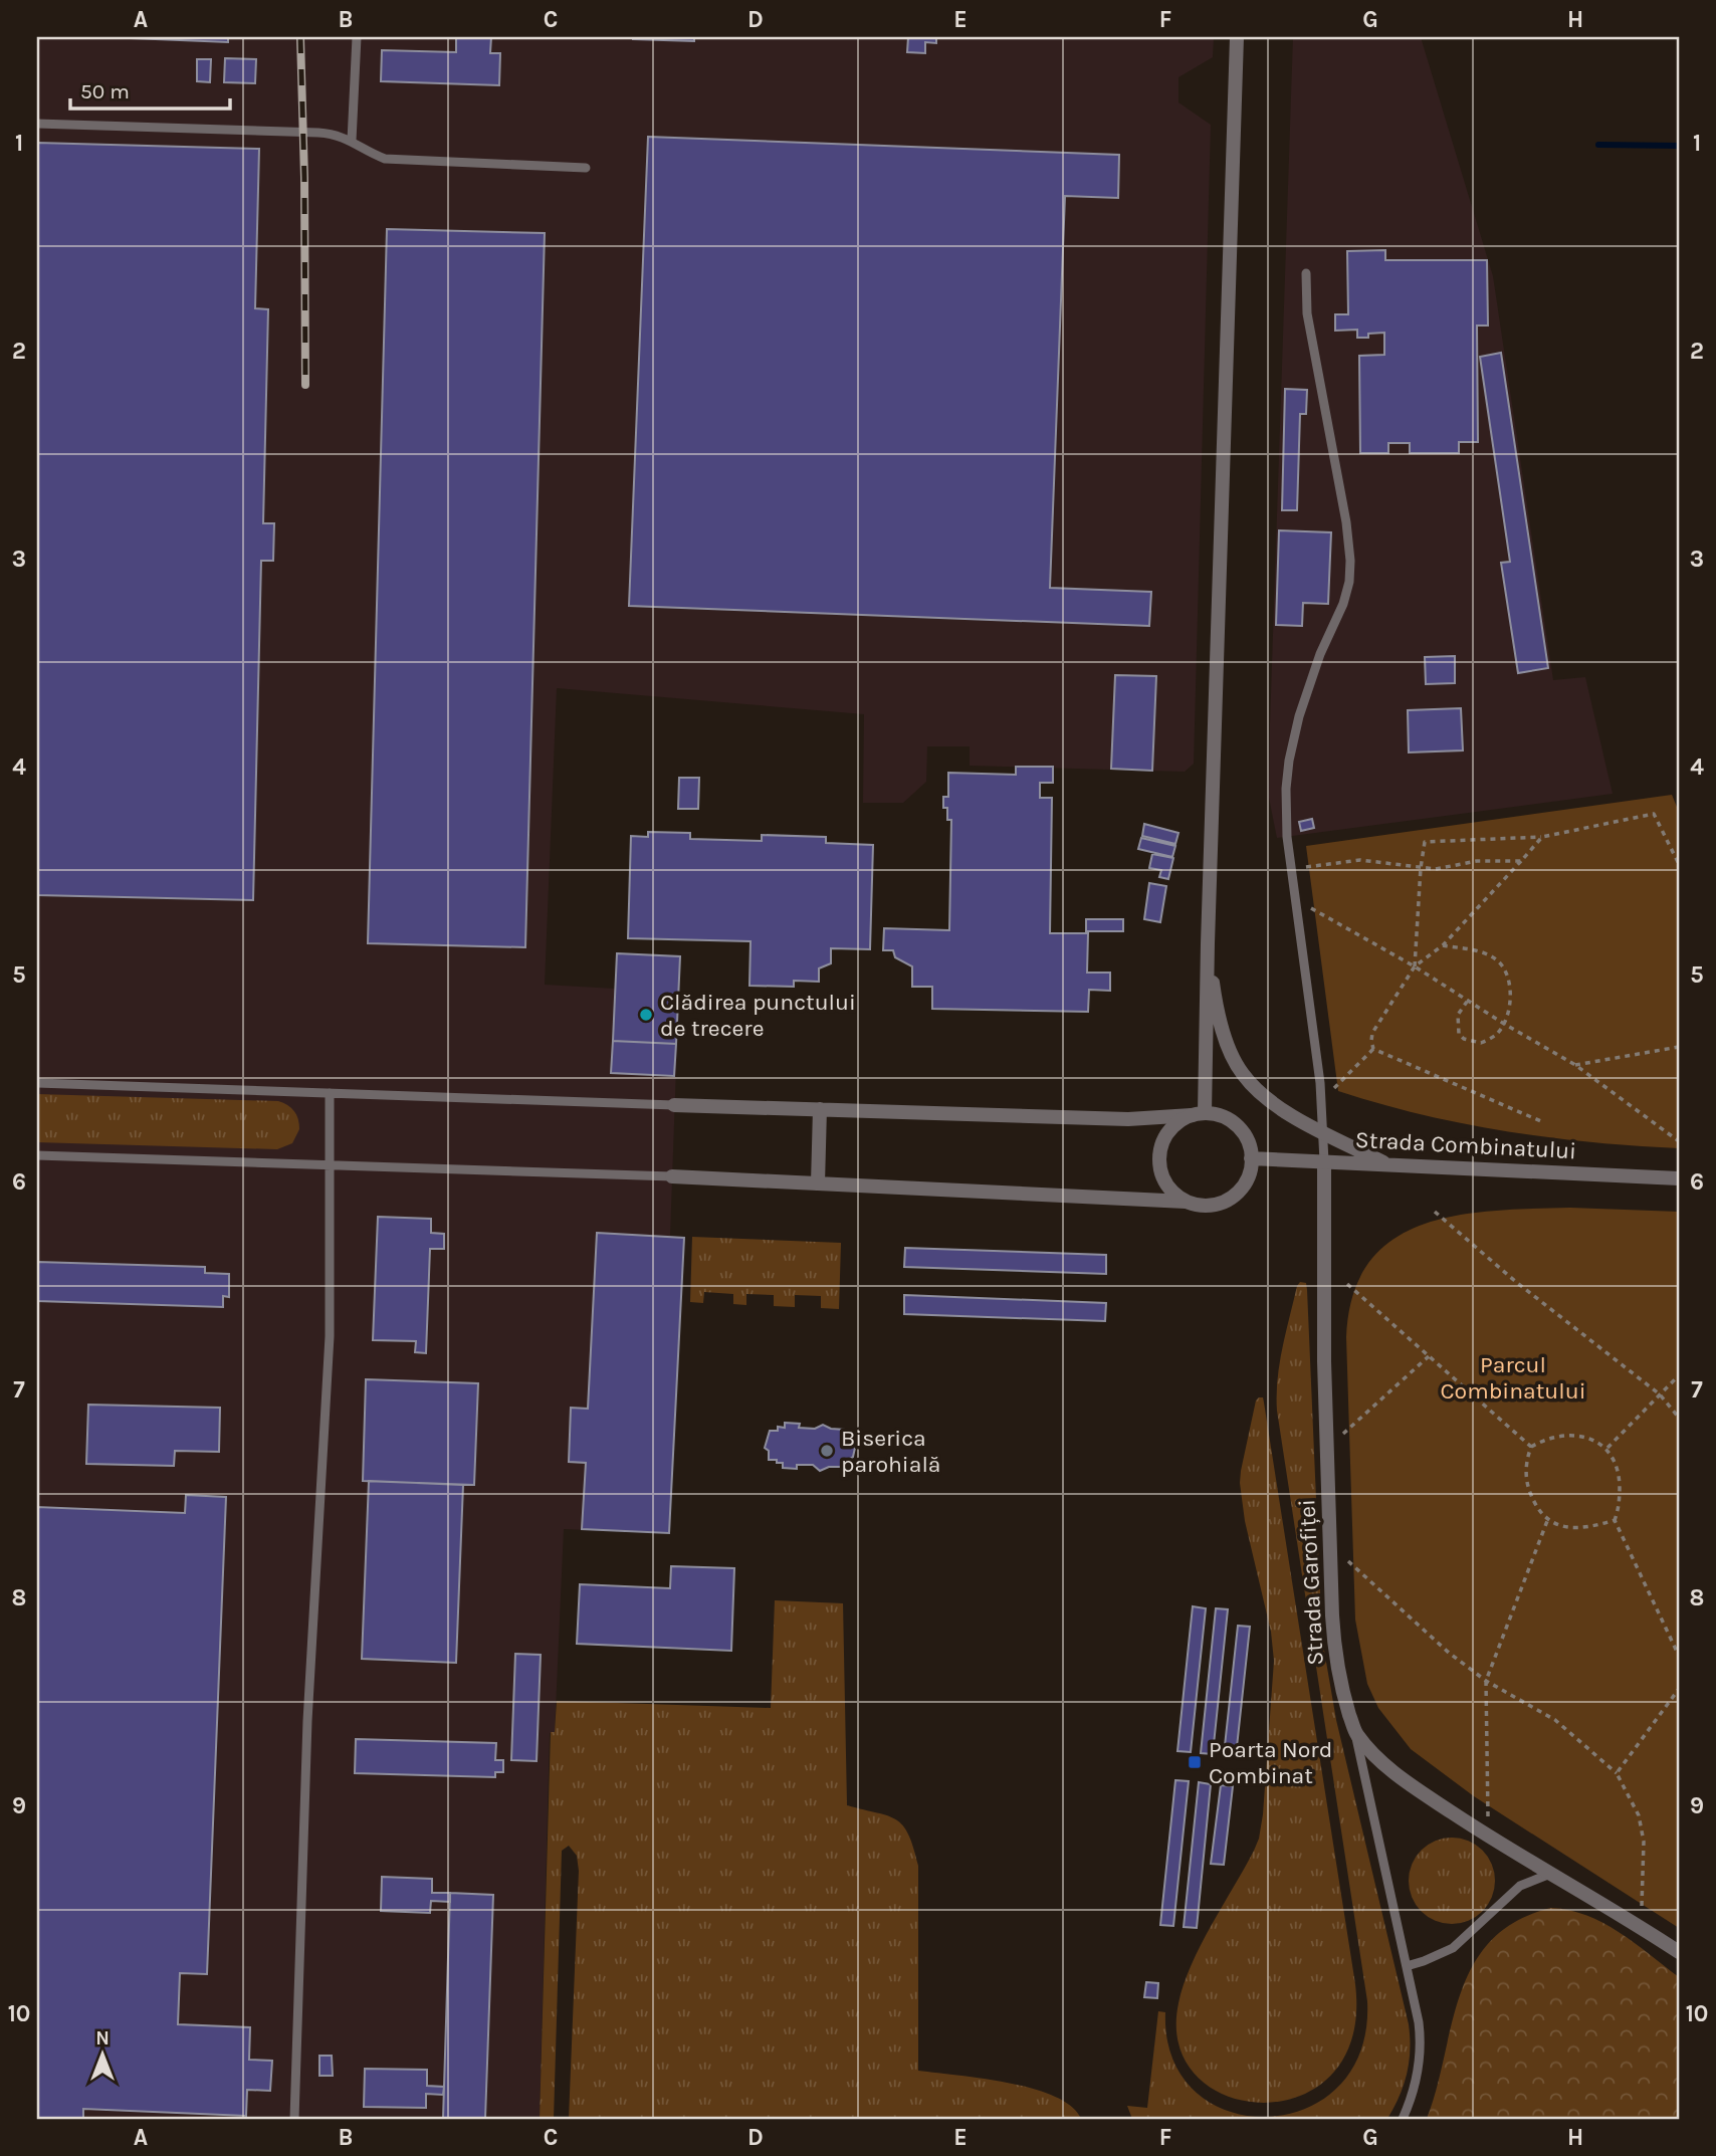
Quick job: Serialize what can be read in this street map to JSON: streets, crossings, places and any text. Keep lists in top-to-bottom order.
{
  "streets": {
    "street": ["Strada Combinatului", "Strada Garofiței"]
  },
  "crossings": [
    ["Strada Combinatului", "Strada Garofiței"]
  ],
  "parks": ["Parcul Combinatului"],
  "places": {
    "other": ["Clădirea punctului de trecere", "Biserica parohială"],
    "transit": ["Poarta Nord Combinat"]
  },
  "scale_bar": "50 m",
  "north": "top",
  "grid": {
    "columns": [
      "A",
      "B",
      "C",
      "D",
      "E",
      "F",
      "G",
      "H"
    ],
    "rows": [
      "1",
      "2",
      "3",
      "4",
      "5",
      "6",
      "7",
      "8",
      "9",
      "10"
    ]
  }
}
